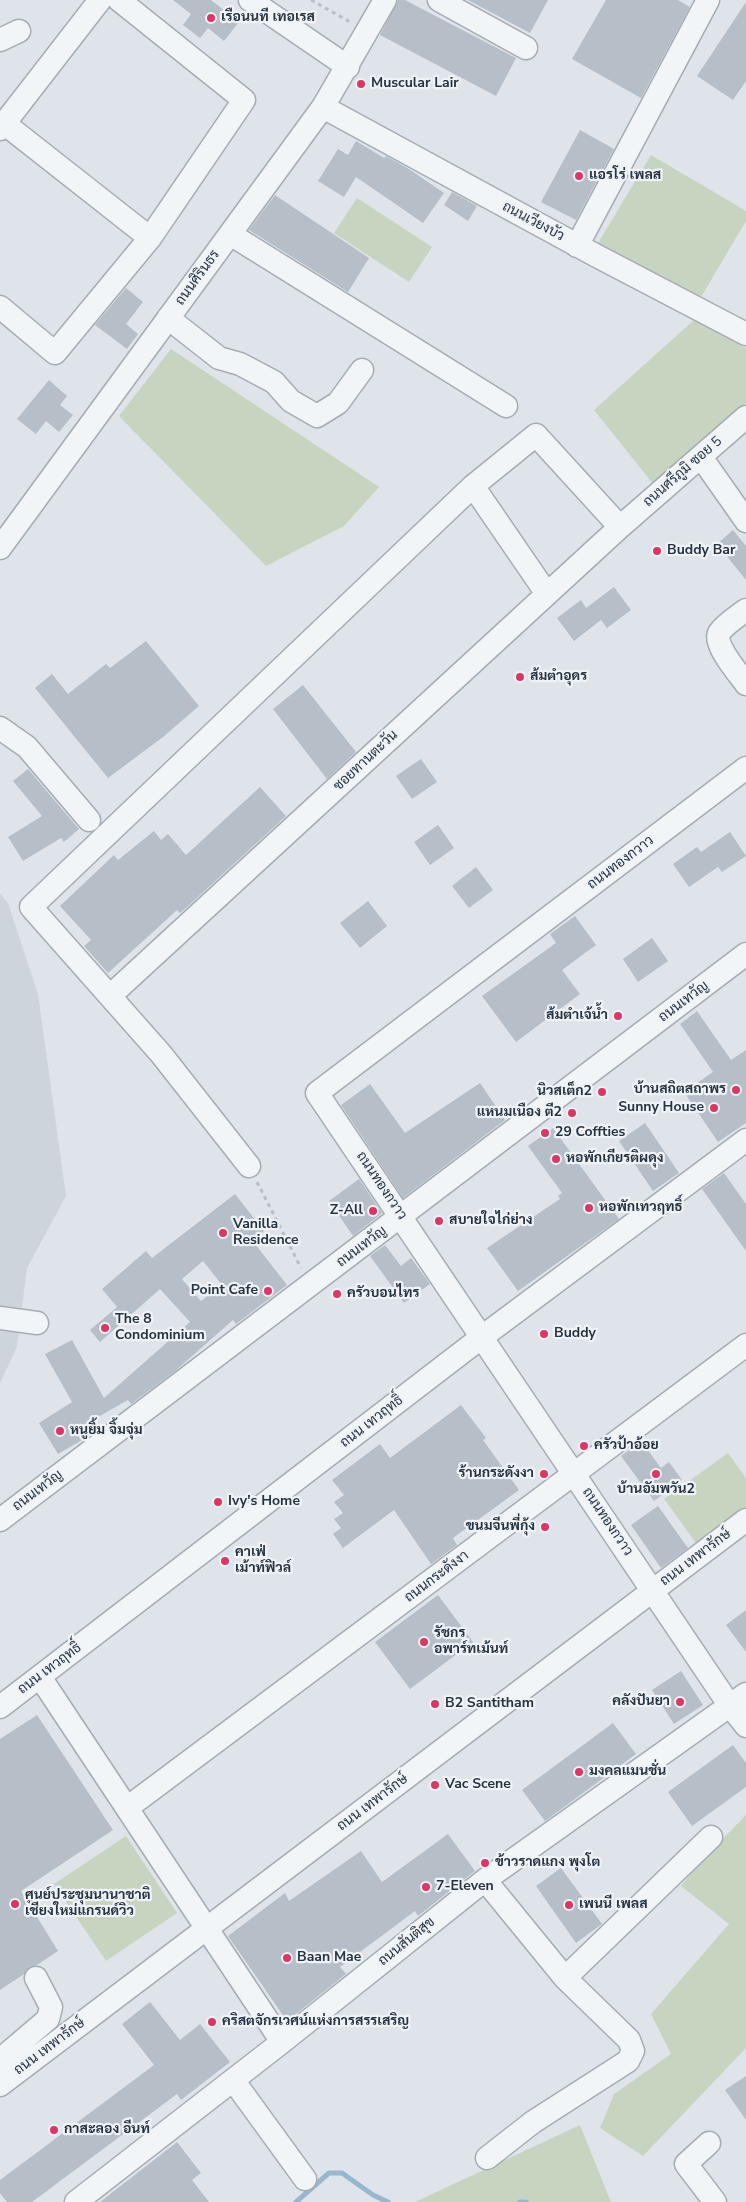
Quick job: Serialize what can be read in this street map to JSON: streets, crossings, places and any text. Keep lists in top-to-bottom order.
{
  "streets": {
    "street": [
      "ถนนเวียงบัว",
      "ถนนศิรินธร",
      "ถนนศรีภูมิ ซอย 5",
      "ซอยทานตะวัน",
      "ถนนทองกวาว",
      "ถนนเทวัญ",
      "ถนน เทวฤทธิ์",
      "ถนน เทพารักษ์",
      "ถนนกระดังงา",
      "ถนนสันติสุข"
    ]
  },
  "crossings": [
    ["ถนนเวียงบัว", "ถนนศิรินธร"],
    ["ถนนศรีภูมิ ซอย 5", "ซอยทานตะวัน"],
    ["ถนนทองกวาว", "ถนนเทวัญ"],
    ["ถนนทองกวาว", "ถนน เทวฤทธิ์"],
    ["ถนนทองกวาว", "ถนน เทพารักษ์"],
    ["ถนนทองกวาว", "ถนนกระดังงา"],
    ["ถนนทองกวาว", "ถนนสันติสุข"]
  ],
  "places": [
    "เรือนนที เทอเรส",
    "Muscular Lair",
    "แอรโร่ เพลส",
    "Buddy Bar",
    "ส้มตำอุดร",
    "ส้มตำเจ้น้ำ",
    "บ้านสถิตสถาพร",
    "นิวสเต็ก2",
    "Sunny House",
    "แหนมเนือง ตี2",
    "29 Coffties",
    "หอพักเกียรติผดุง",
    "หอพักเทวฤทธิ์",
    "Z-All",
    "สบายใจไก่ย่าง",
    "Vanilla Residence",
    "Point Cafe",
    "ครัวบอนไทร",
    "The 8 Condominium",
    "Buddy",
    "หนูยิ้ม จิ้มจุ่ม",
    "ครัวป้าอ้อย",
    "ร้านกระดังงา",
    "บ้านอัมพวัน2",
    "Ivy's Home",
    "ขนมจีนพี่กุ้ง",
    "คาเฟ่ เม้าท์ฟิวล์",
    "รัชกร อพาร์ทเม้นท์",
    "คลังปันยา",
    "B2 Santitham",
    "มงคลแมนชั่น",
    "Vac Scene",
    "ข้าวราดแกง พุงโต",
    "7-Eleven",
    "ศูนย์ประชุมนานาชาติ เชียงใหม่แกรนด์วิว",
    "เพนนี เพลส",
    "Baan Mae",
    "คริสตจักรเวศน์แห่งการสรรเสริญ",
    "กาสะลอง อีนท์"
  ]
}
